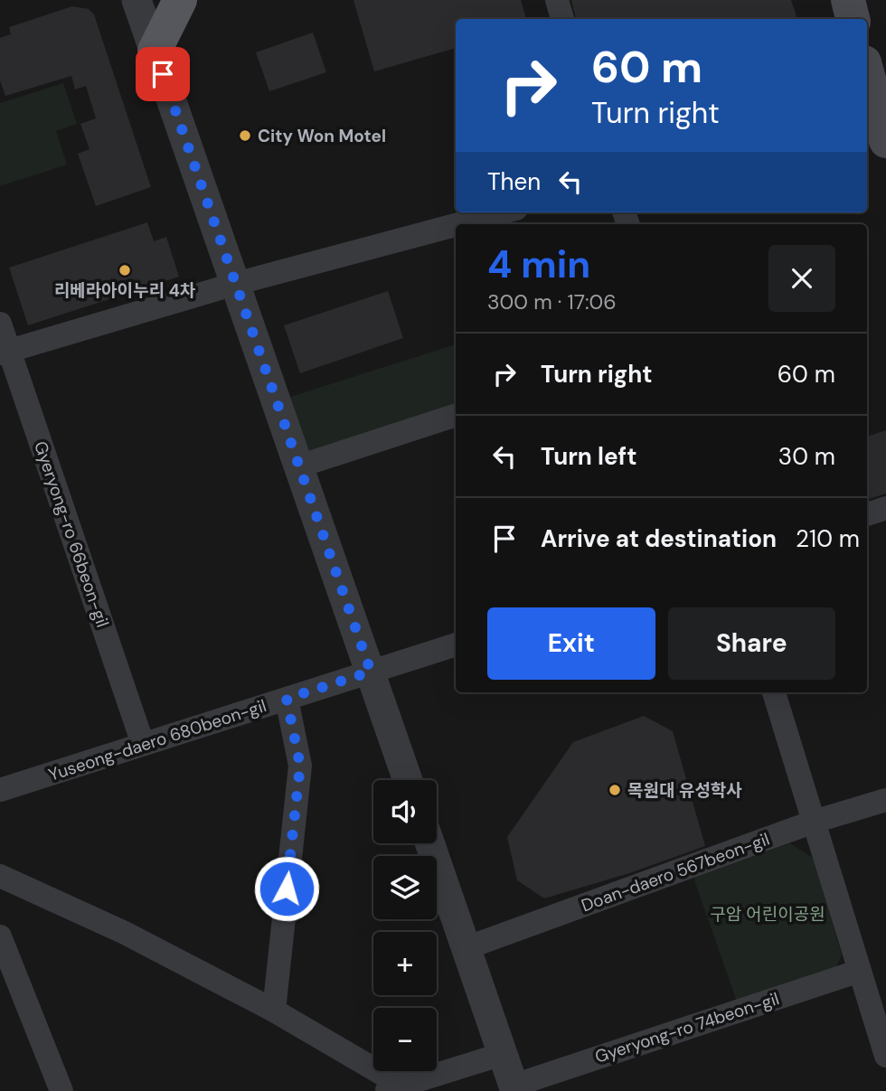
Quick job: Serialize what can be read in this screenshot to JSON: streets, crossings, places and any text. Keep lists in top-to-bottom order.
{
  "streets": {
    "street": [
      "Gyeryong-ro 66beon-gil",
      "Yuseong-daero 680beon-gil",
      "Doan-daero 567beon-gil",
      "Gyeryong-ro 74beon-gil"
    ]
  },
  "crossings": [
    ["Gyeryong-ro 66beon-gil", "Yuseong-daero 680beon-gil"],
    ["Doan-daero 567beon-gil", "Gyeryong-ro 74beon-gil"]
  ],
  "parks": ["구암 어린이공원"],
  "places": ["City Won Motel", "리베라아이누리 4차", "목원대 유성학사"],
  "page": {
    "turn": ["60 m", "Turn right"],
    "then": "Then",
    "heading": ["4 min", "300 m · 17:06"],
    "list": [
      {
        "name": "Turn right",
        "value": "60 m"
      },
      {
        "name": "Turn left",
        "value": "30 m"
      },
      {
        "name": "Arrive at destination",
        "value": "210 m"
      }
    ],
    "buttons": ["Exit", "Share"],
    "map_buttons": ["+", "−"]
  }
}
